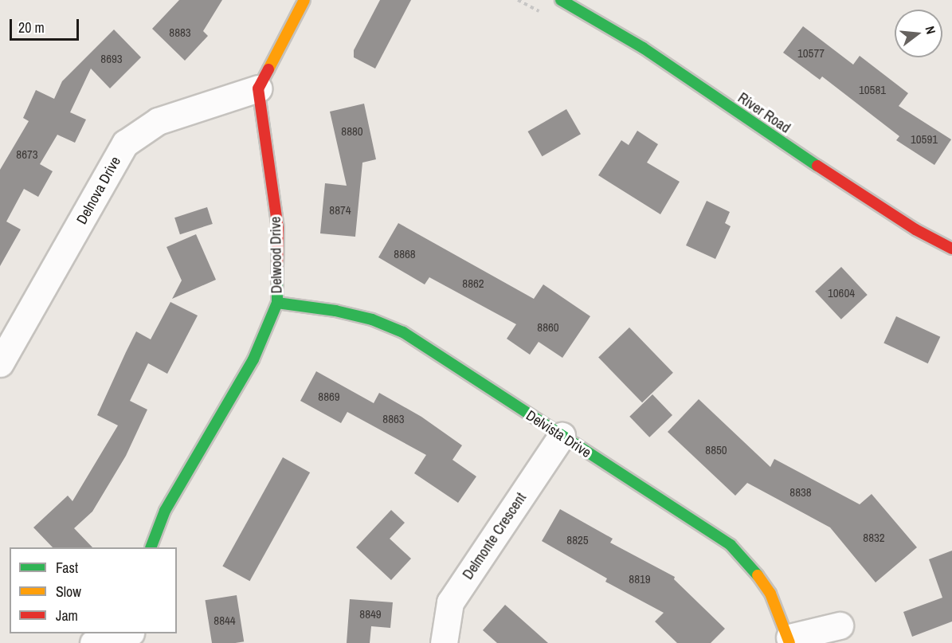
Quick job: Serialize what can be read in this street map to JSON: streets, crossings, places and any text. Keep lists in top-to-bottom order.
{
  "streets": {
    "street": [
      "River Road",
      "Delnova Drive",
      "Delwood Drive",
      "Delvista Drive",
      "Delmonte Crescent"
    ]
  },
  "crossings": [
    ["Delnova Drive", "Delwood Drive"],
    ["Delwood Drive", "Delvista Drive"],
    ["Delvista Drive", "Delmonte Crescent"]
  ],
  "house_numbers": [
    "8883",
    "10577",
    "8693",
    "10581",
    "8880",
    "10591",
    "8673",
    "8874",
    "8868",
    "8862",
    "10604",
    "8860",
    "8869",
    "8863",
    "8850",
    "8838",
    "8832",
    "8825",
    "8819",
    "8849",
    "8844"
  ],
  "legend": ["Fast", "Slow", "Jam"],
  "scale_bar": "20 m",
  "north": "right"
}
